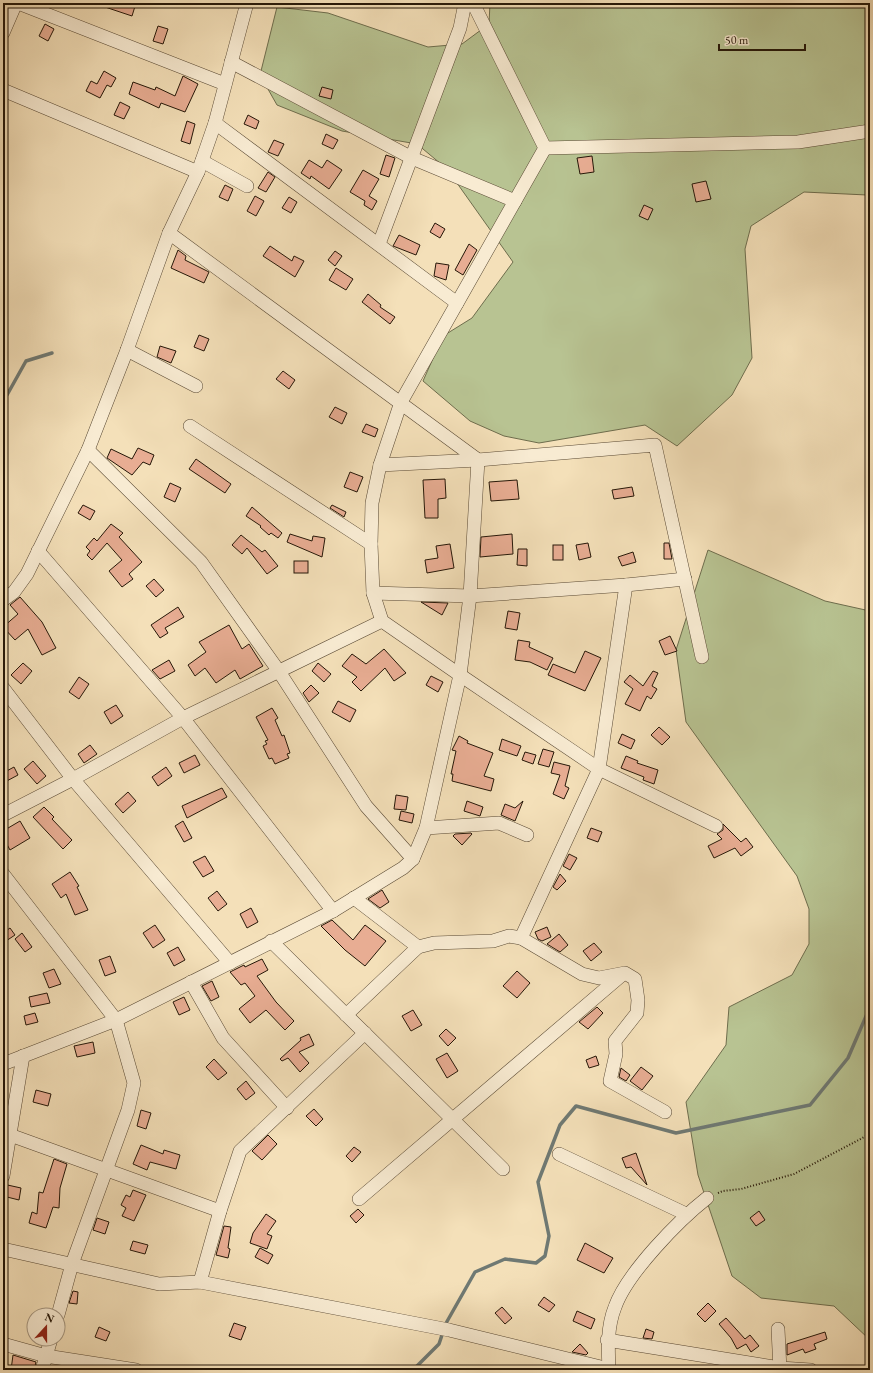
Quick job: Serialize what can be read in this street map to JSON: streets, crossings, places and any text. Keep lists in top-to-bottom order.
{
  "scale_bar": "50 m",
  "north": "top"
}
